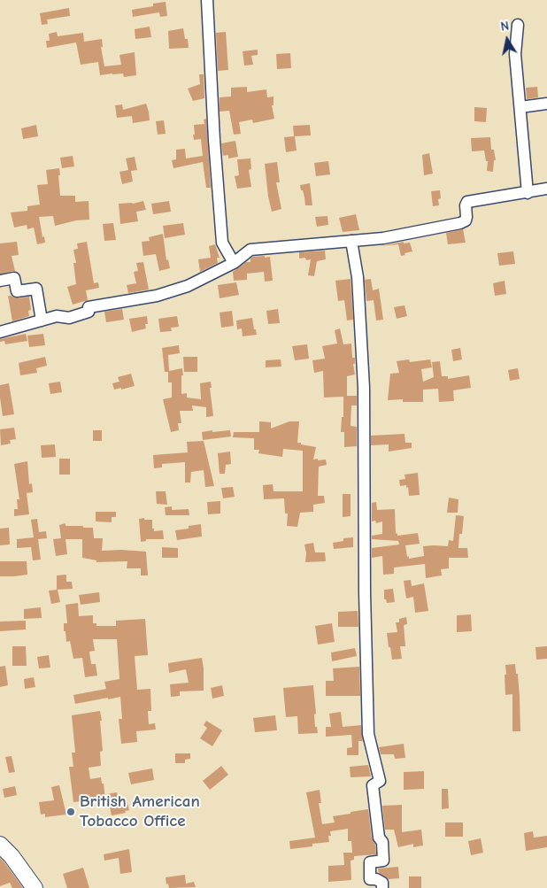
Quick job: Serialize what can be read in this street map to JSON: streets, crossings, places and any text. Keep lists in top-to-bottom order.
{
  "places": ["British American Tobacco Office"],
  "north": "top"
}
